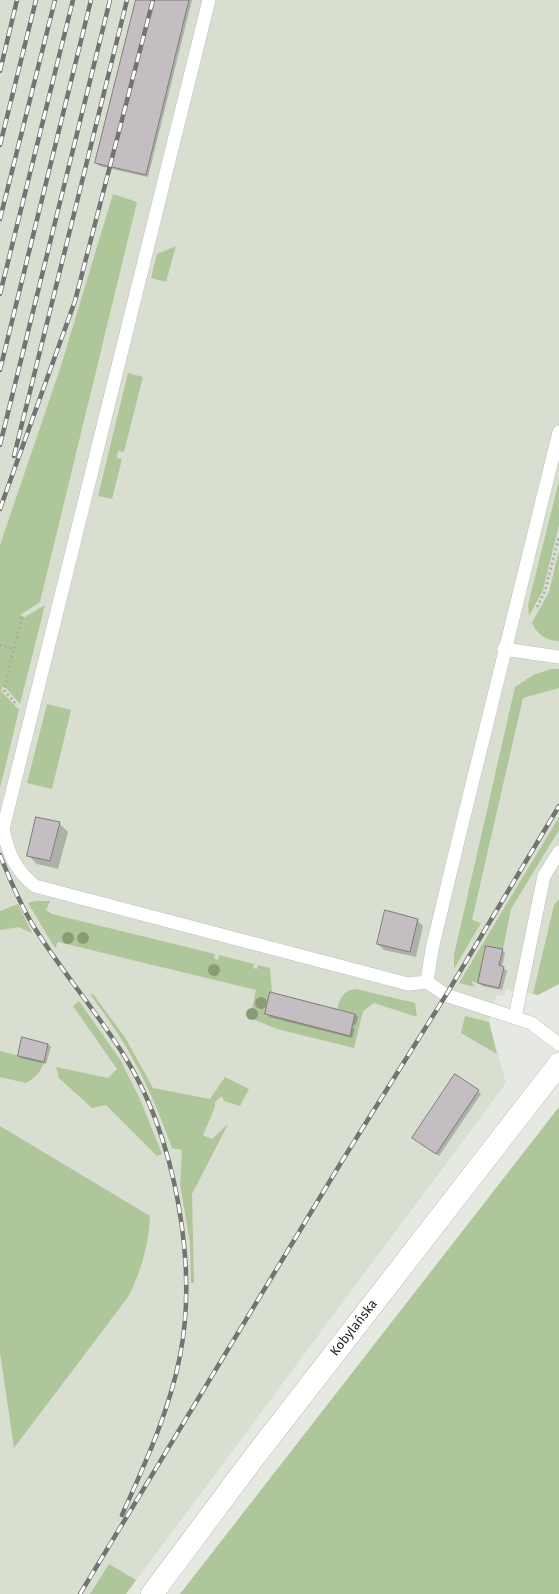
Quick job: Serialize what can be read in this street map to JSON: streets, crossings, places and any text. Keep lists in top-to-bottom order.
{
  "streets": {
    "street": ["Kobylańska"]
  }
}
